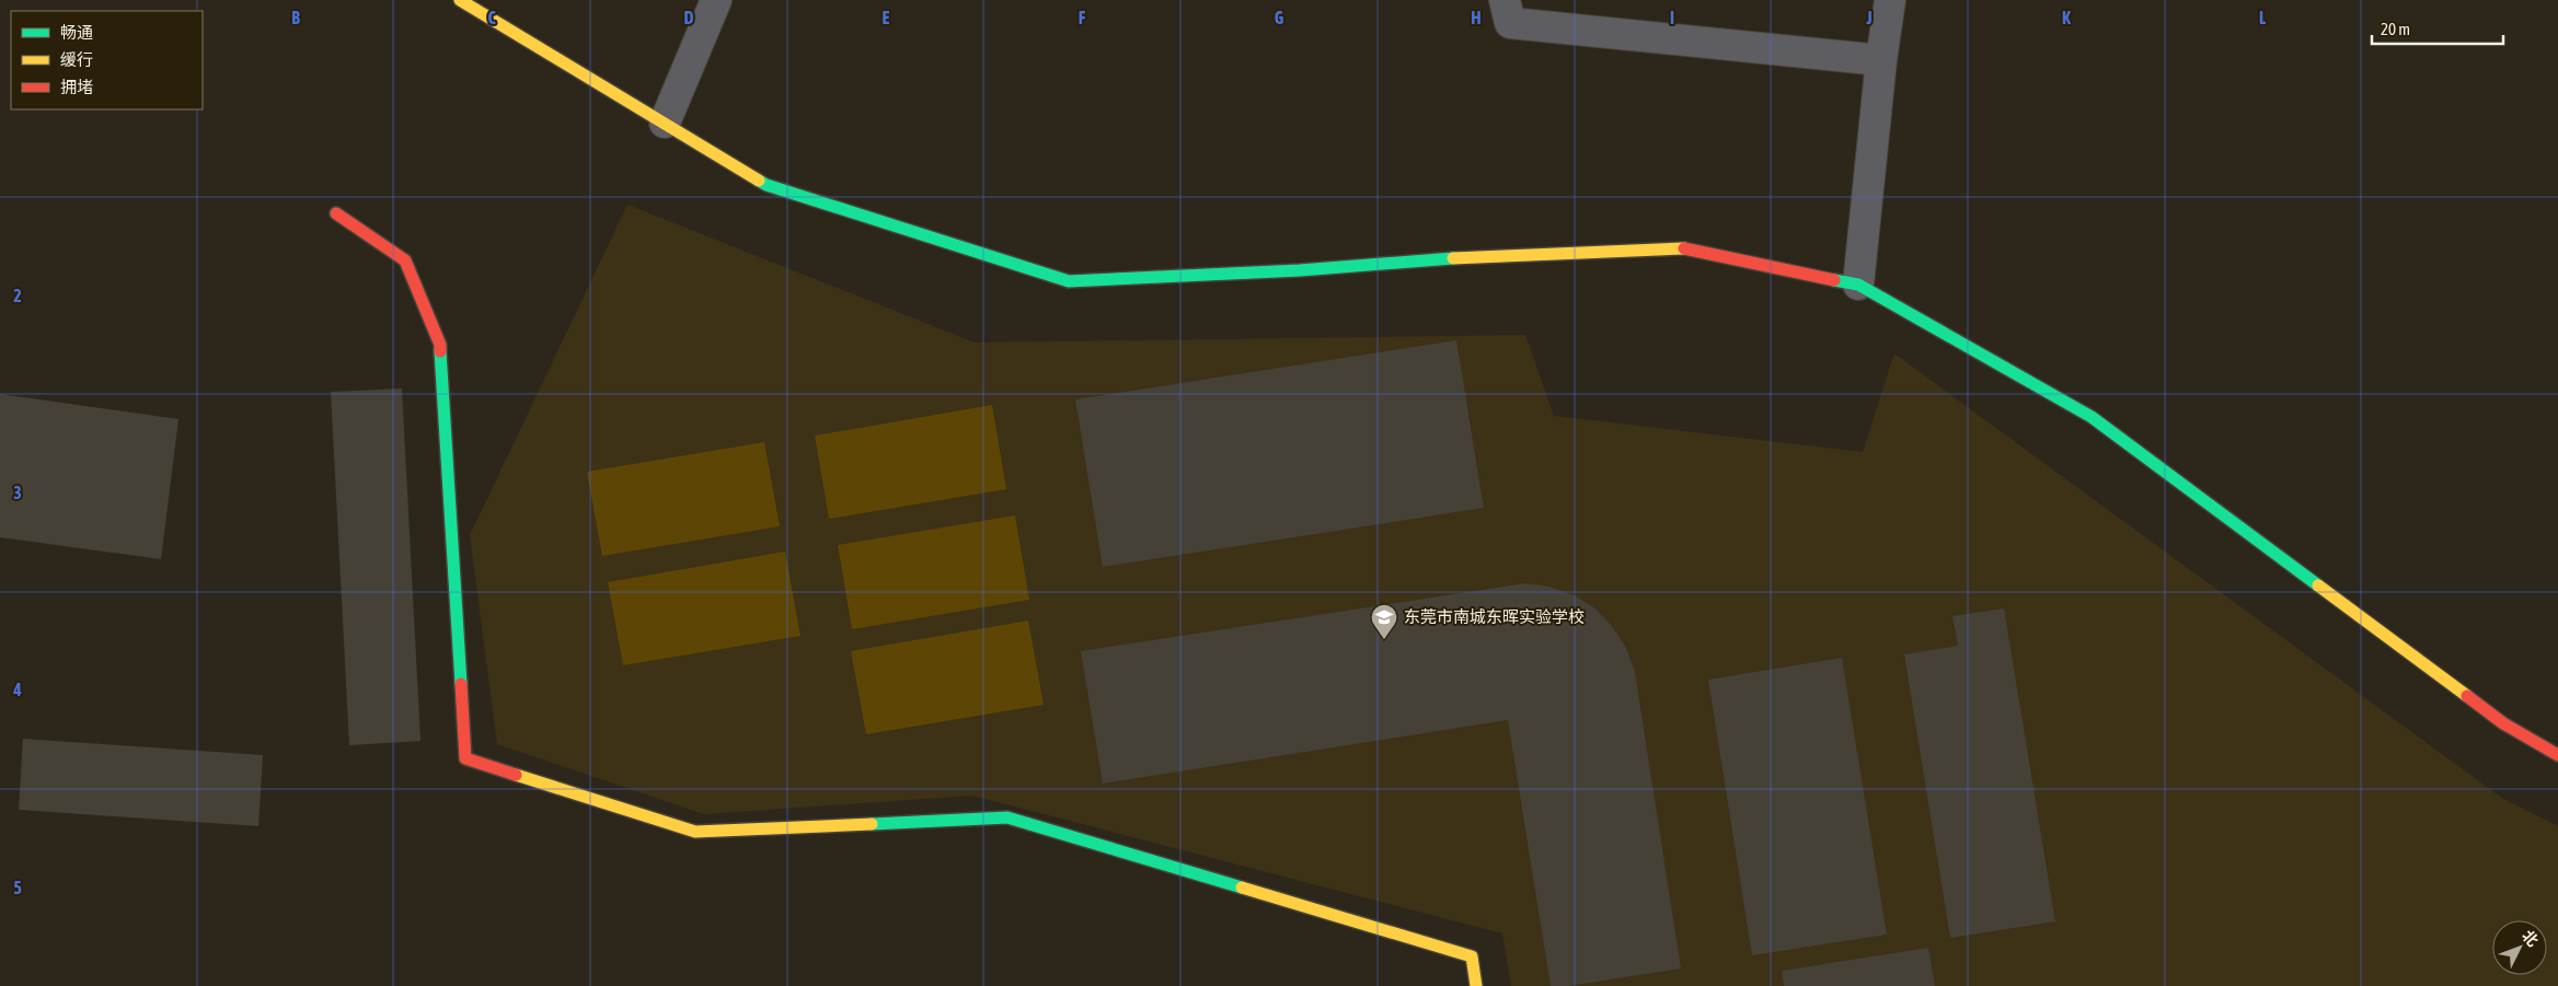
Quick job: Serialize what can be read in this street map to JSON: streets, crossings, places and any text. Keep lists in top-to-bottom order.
{
  "places": {
    "school or university": ["东莞市南城东晖实验学校"]
  },
  "legend": ["畅通", "缓行", "拥堵"],
  "scale_bar": "20 m",
  "north": "top right",
  "grid": {
    "columns": [
      "B",
      "C",
      "D",
      "E",
      "F",
      "G",
      "H",
      "I",
      "J",
      "K",
      "L"
    ],
    "rows": [
      "2",
      "3",
      "4",
      "5"
    ]
  }
}
